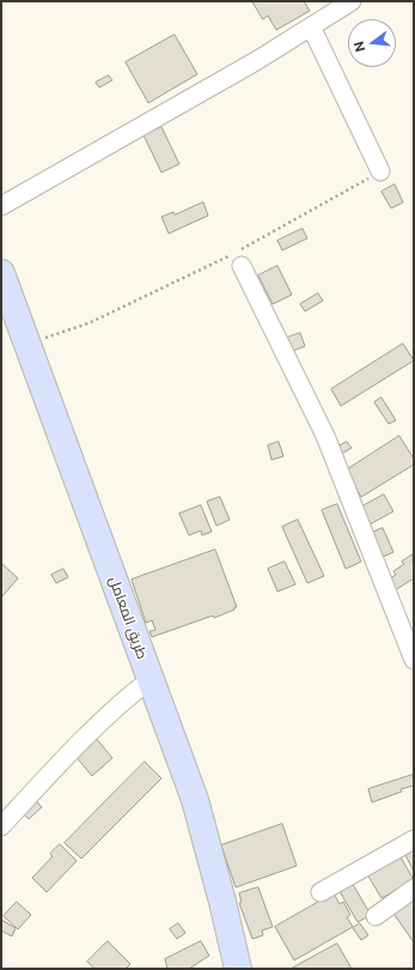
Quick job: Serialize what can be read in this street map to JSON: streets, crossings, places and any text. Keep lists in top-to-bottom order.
{
  "streets": {
    "main road": ["طريق المعامل"]
  },
  "north": "left"
}
